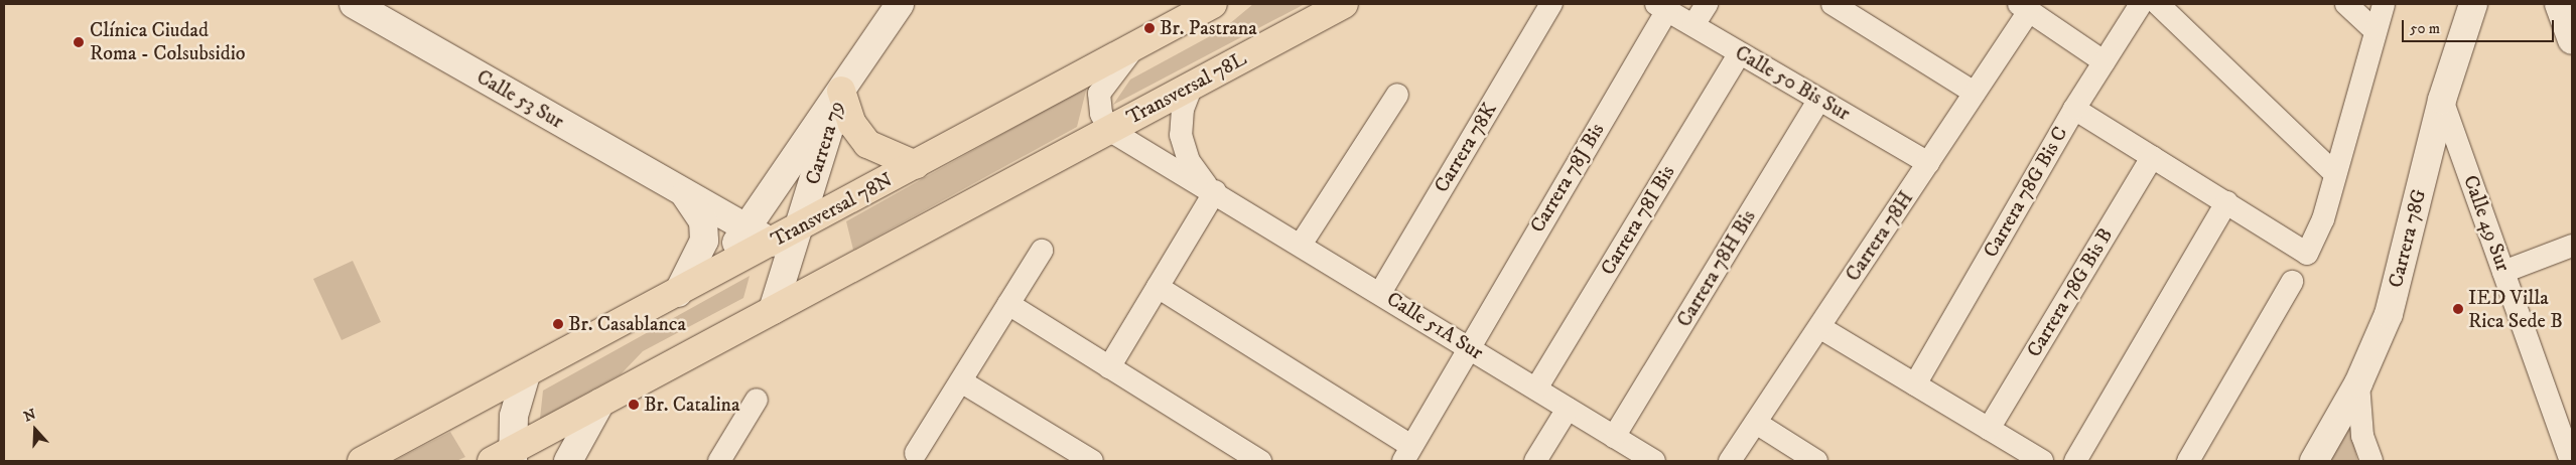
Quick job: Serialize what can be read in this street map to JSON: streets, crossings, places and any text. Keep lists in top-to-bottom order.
{
  "streets": {
    "main road": ["Transversal 78L", "Transversal 78N"],
    "street": [
      "Calle 50 Bis Sur",
      "Calle 53 Sur",
      "Carrera 79",
      "Carrera 78K",
      "Carrera 78J Bis",
      "Carrera 78G Bis C",
      "Carrera 78I Bis",
      "Calle 49 Sur",
      "Carrera 78H",
      "Carrera 78G",
      "Carrera 78H Bis",
      "Carrera 78G Bis B",
      "Calle 51A Sur"
    ]
  },
  "crossings": [
    ["Calle 50 Bis Sur", "Carrera 78J Bis"],
    ["Calle 50 Bis Sur", "Carrera 78I Bis"],
    ["Calle 50 Bis Sur", "Carrera 78H"],
    ["Calle 50 Bis Sur", "Carrera 78H Bis"],
    ["Transversal 78L", "Calle 51A Sur"],
    ["Calle 53 Sur", "Carrera 79"],
    ["Calle 53 Sur", "Transversal 78N"],
    ["Carrera 79", "Transversal 78N"],
    ["Carrera 78K", "Calle 51A Sur"],
    ["Carrera 78J Bis", "Calle 51A Sur"],
    ["Carrera 78I Bis", "Calle 51A Sur"],
    ["Calle 49 Sur", "Carrera 78G"],
    ["Carrera 78H Bis", "Calle 51A Sur"]
  ],
  "places": [
    "Br. Pastrana",
    "Clínica Ciudad Roma - Colsubsidio",
    "IED Villa Rica Sede B",
    "Br. Casablanca",
    "Br. Catalina"
  ],
  "scale_bar": "50 m",
  "north": "top"
}
